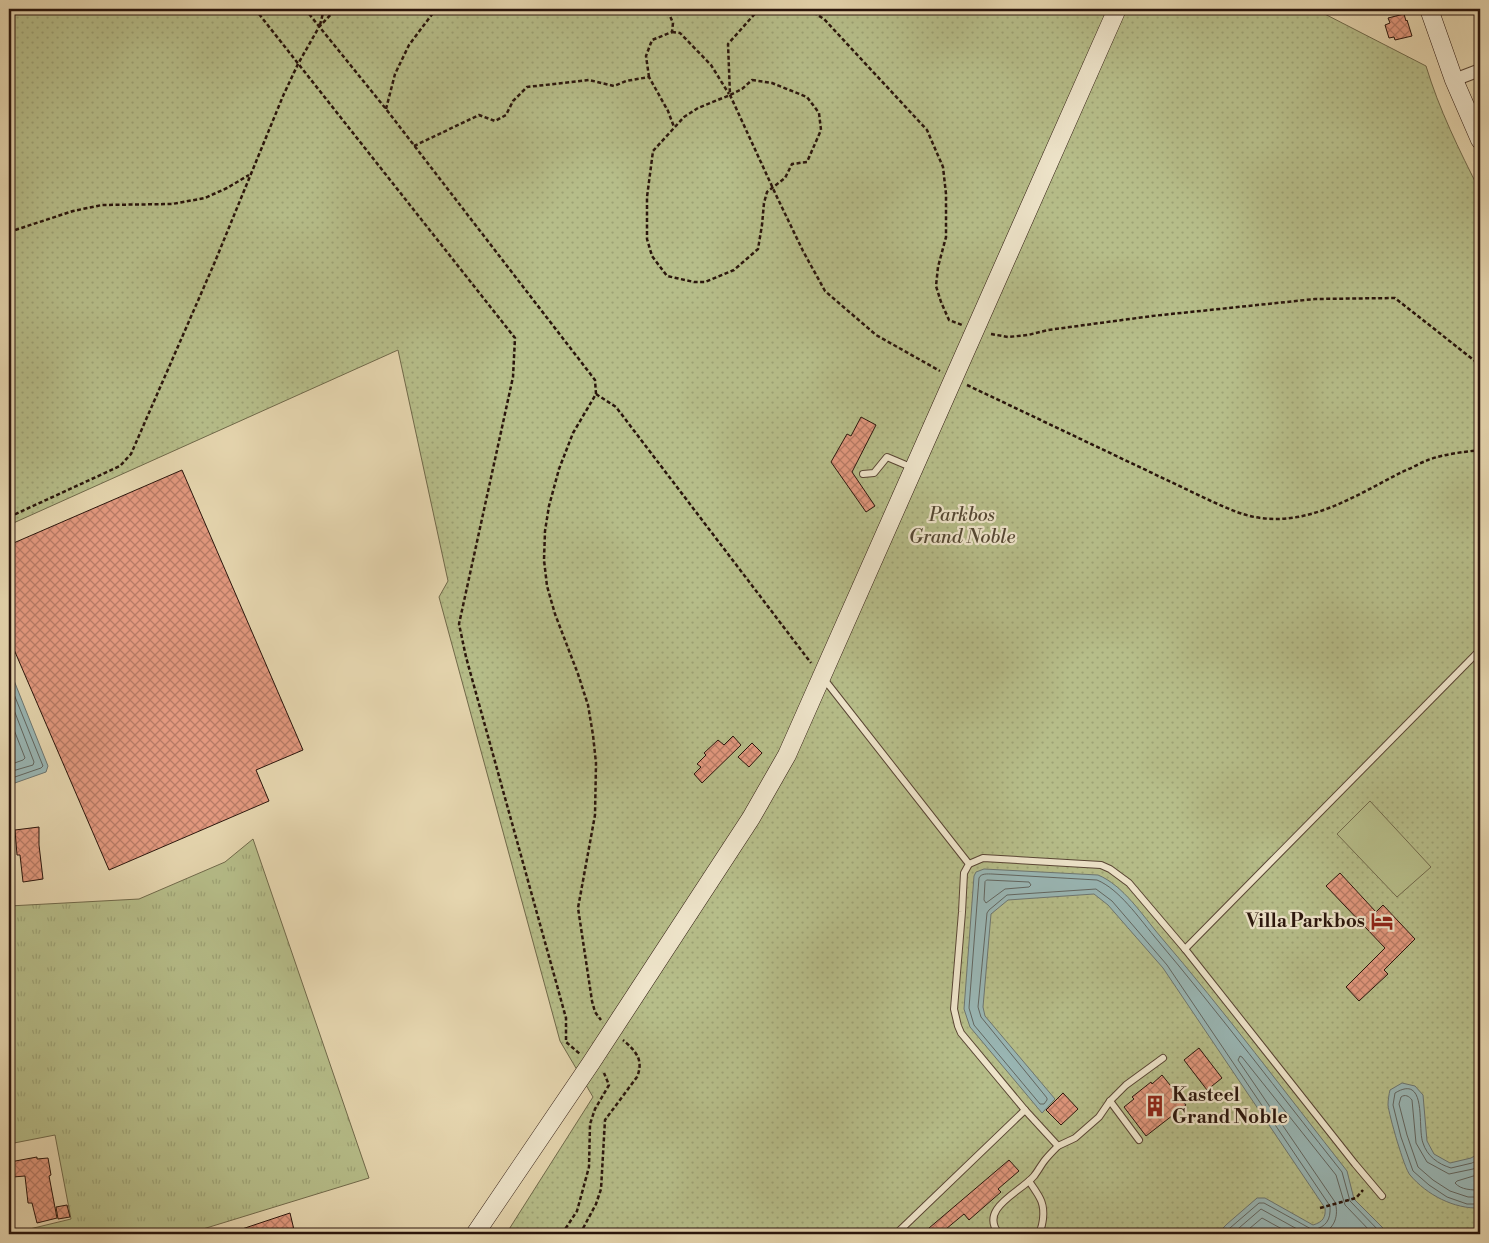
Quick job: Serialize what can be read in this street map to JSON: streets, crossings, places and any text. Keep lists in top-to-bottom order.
{
  "parks": ["Parkbos Grand Noble"],
  "places": {
    "hotel": ["Villa Parkbos"],
    "building": ["Kasteel Grand Noble"]
  }
}
